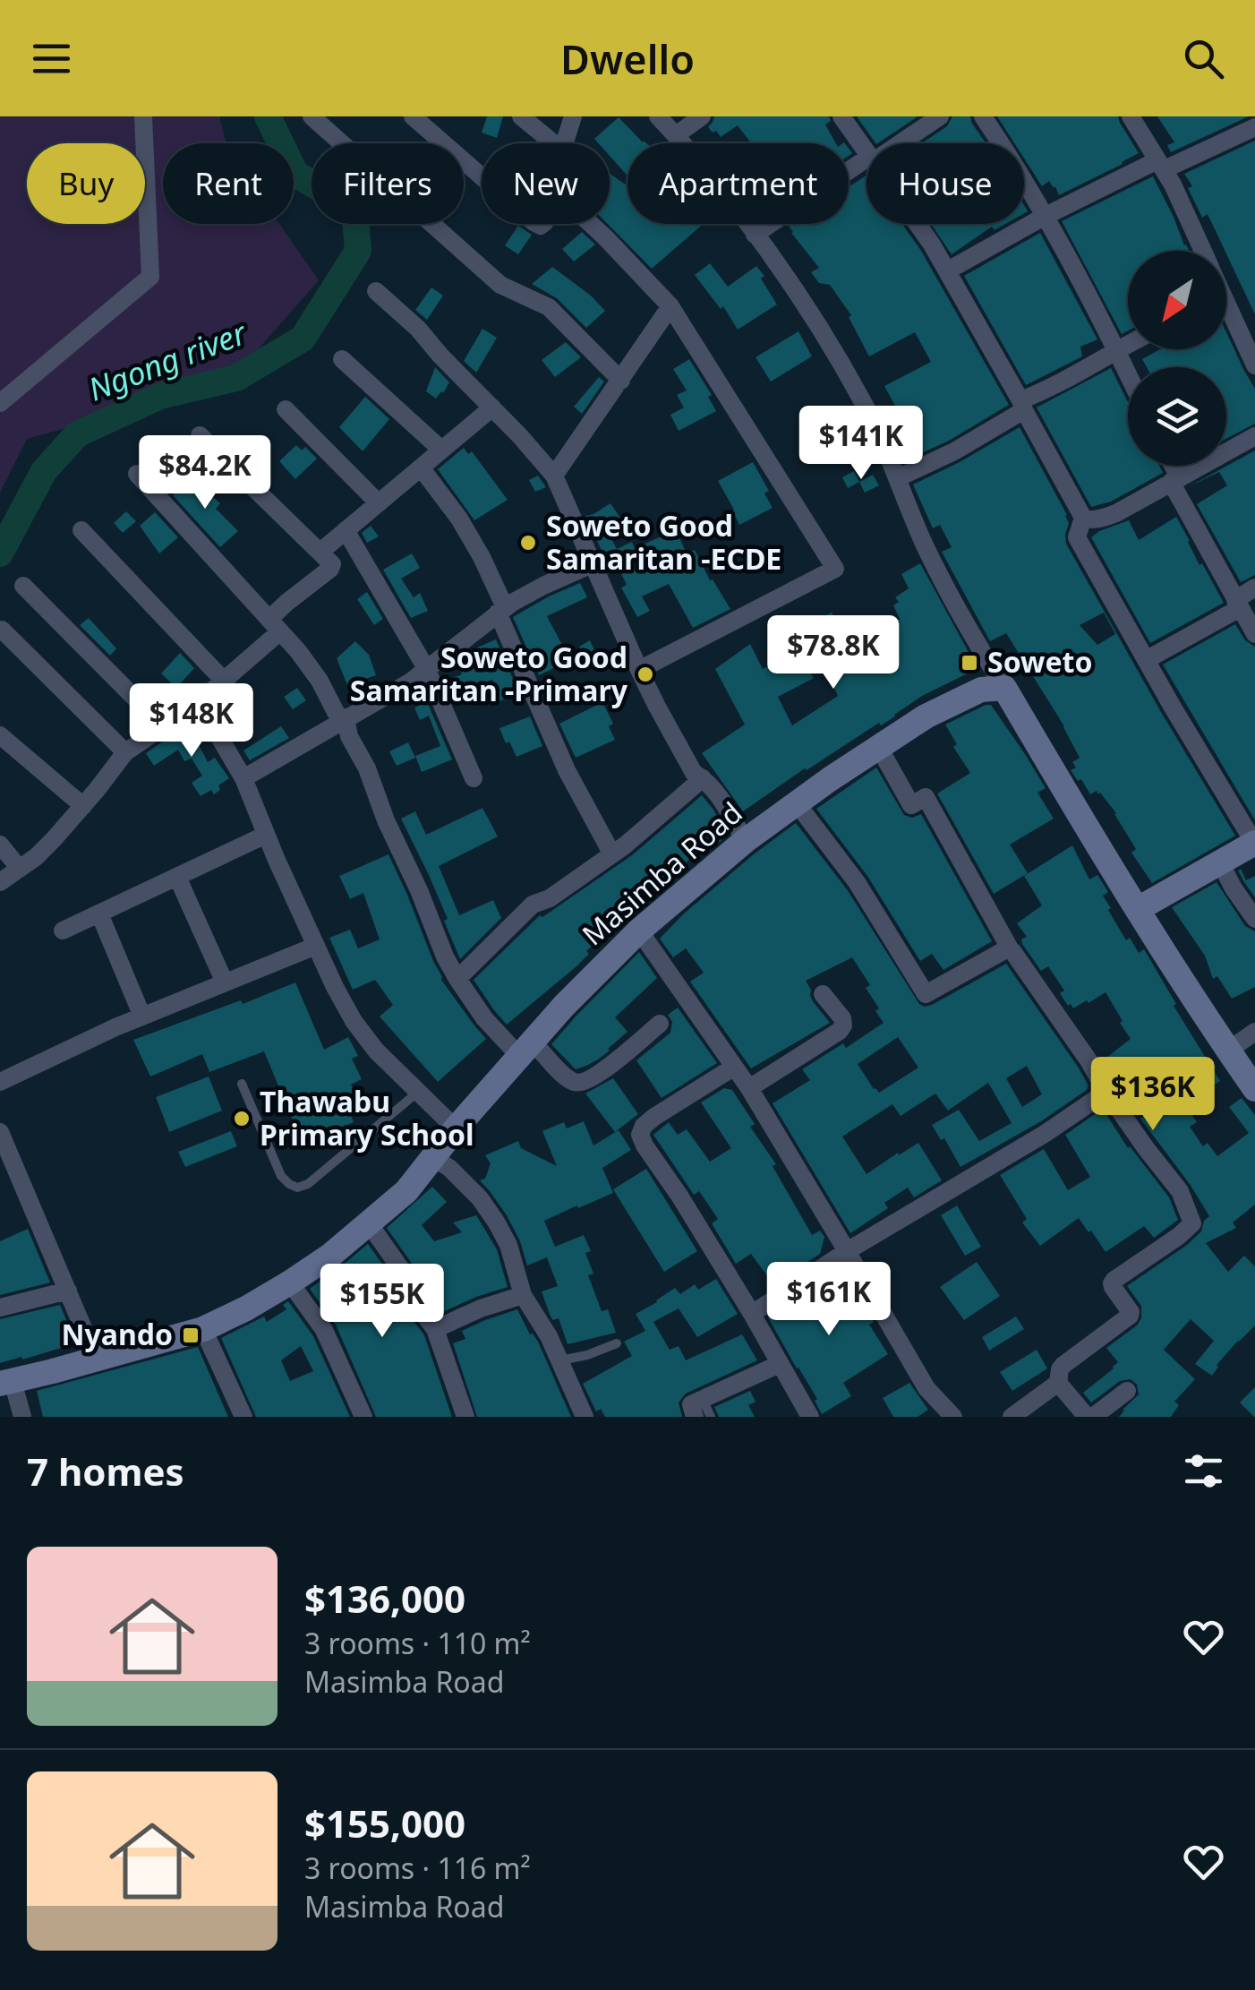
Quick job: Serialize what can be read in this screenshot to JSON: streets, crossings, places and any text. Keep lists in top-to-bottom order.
{
  "streets": {
    "street": ["Masimba Road"]
  },
  "water": ["Ngong river"],
  "places": {
    "other": ["Soweto Good Samaritan -ECDE", "Soweto Good Samaritan -Primary", "Thawabu Primary School"],
    "transit": ["Soweto", "Nyando"]
  },
  "north": "bottom left",
  "page": {
    "header": "Dwello",
    "chip": [
      "Buy",
      "Rent",
      "Filters",
      "New",
      "Apartment",
      "House"
    ],
    "price": [
      "$141K",
      "$84.2K",
      "$78.8K",
      "$148K",
      "$136K",
      "$161K",
      "$155K"
    ],
    "heading": "7 homes",
    "list": [
      {
        "name": "$136,000",
        "note": "3 rooms · 110 m² · Masimba Road"
      },
      {
        "name": "$155,000",
        "note": "3 rooms · 116 m² · Masimba Road"
      }
    ]
  }
}
